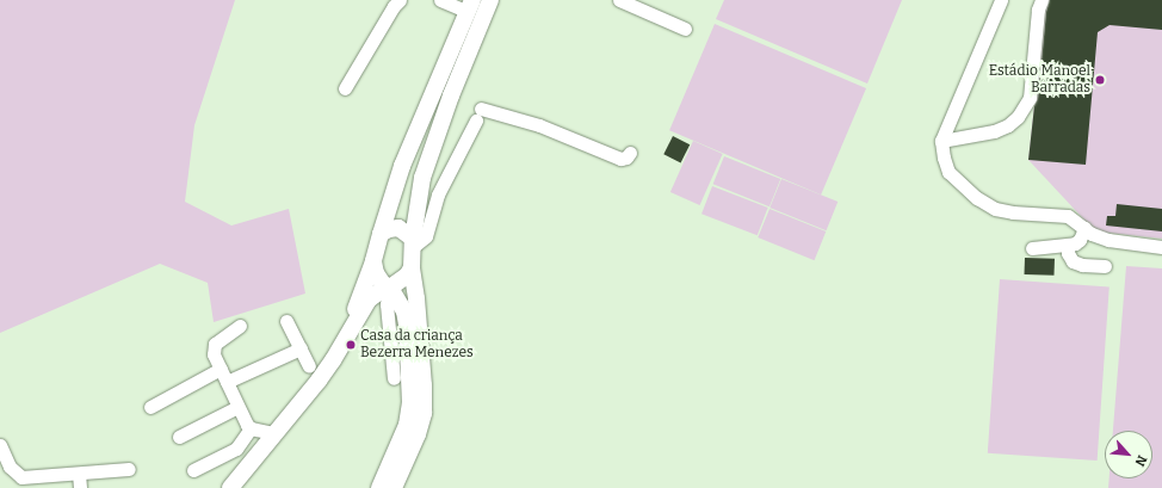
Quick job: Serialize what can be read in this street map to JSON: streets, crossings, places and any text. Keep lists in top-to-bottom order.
{
  "places": ["Estádio Manoel Barradas", "Casa da criança Bezerra Menezes"],
  "north": "bottom right"
}
